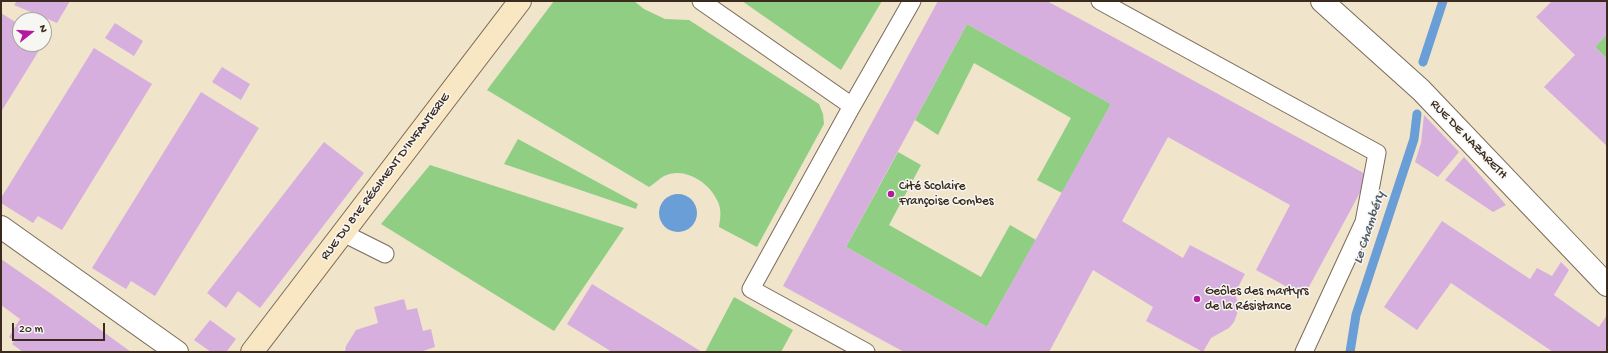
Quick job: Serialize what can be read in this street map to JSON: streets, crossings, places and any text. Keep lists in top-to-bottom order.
{
  "streets": {
    "street": ["RUE DE NAZARETH", "RUE DU 81E RÉGIMENT D'INFANTERIE"]
  },
  "water": ["Le Chambéry"],
  "places": ["Cité Scolaire Françoise Combes", "Geôles des martyrs de la Résistance"],
  "scale_bar": "20 m",
  "north": "right"
}
